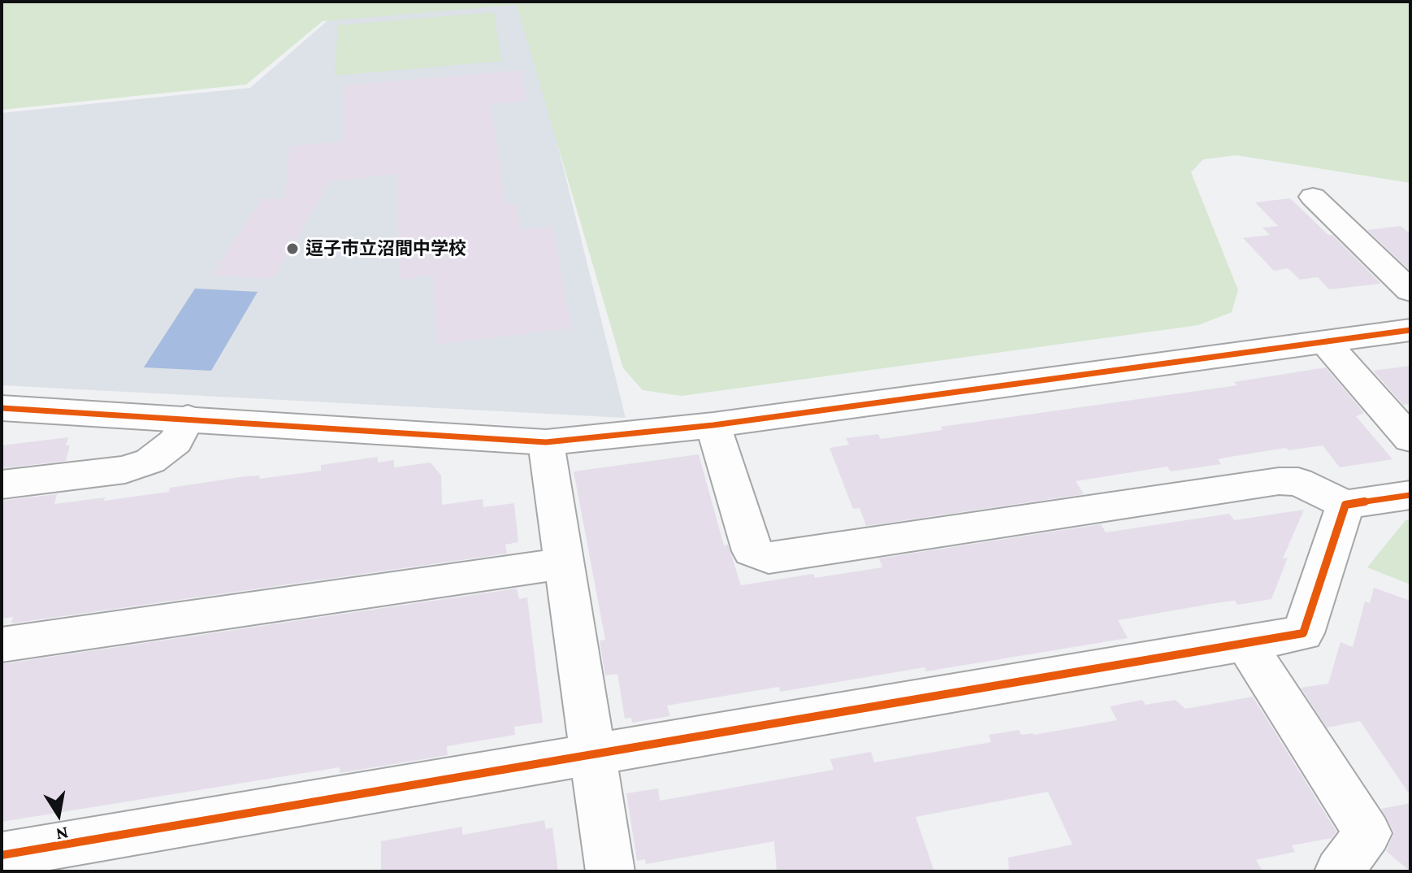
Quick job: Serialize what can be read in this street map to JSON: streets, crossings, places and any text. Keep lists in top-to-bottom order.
{
  "places": ["逗子市立沼間中学校"],
  "north": "bottom"
}
